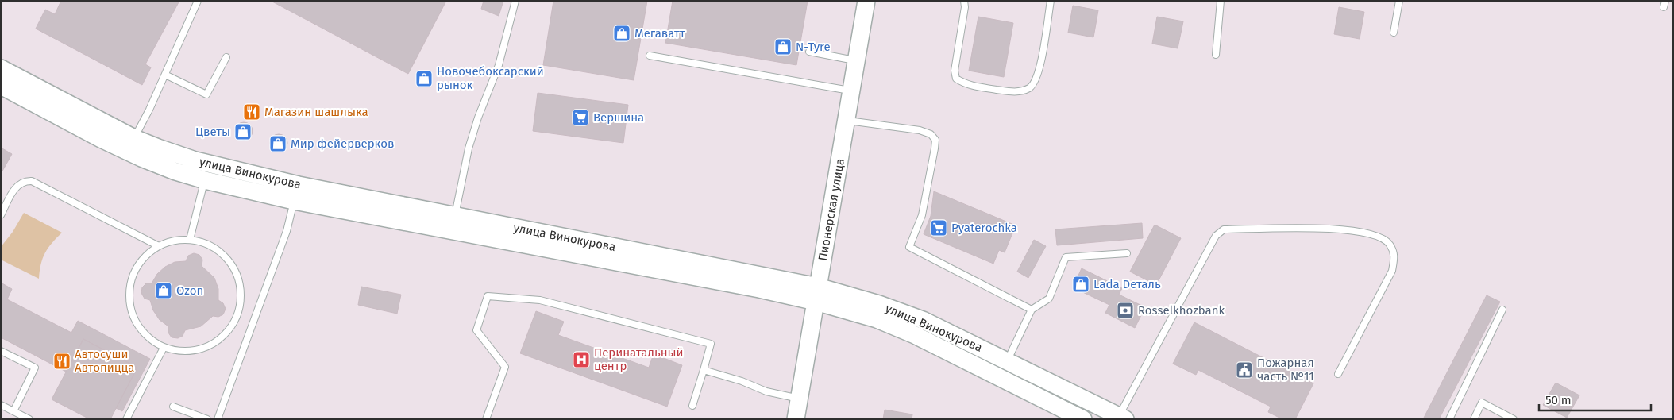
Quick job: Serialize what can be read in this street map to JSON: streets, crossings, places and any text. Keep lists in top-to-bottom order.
{
  "streets": {
    "main road": ["улица Винокурова", "Пионерская улица"]
  },
  "crossings": [
    ["улица Винокурова", "Пионерская улица"]
  ],
  "places": {
    "shop": [
      "Мегаватт",
      "N-Tyre",
      "Новочебоксарский рынок",
      "Цветы",
      "Мир фейерверков",
      "Lada Dеталь",
      "Ozon"
    ],
    "restaurant": ["Магазин шашлыка", "Автосуши Автопицца"],
    "supermarket": ["Вершина", "Pyaterochka"],
    "bank": ["Rosselkhozbank"],
    "hospital": ["Перинатальный центр"],
    "public building": ["Пожарная часть №11"]
  },
  "scale_bar": "50 m"
}
